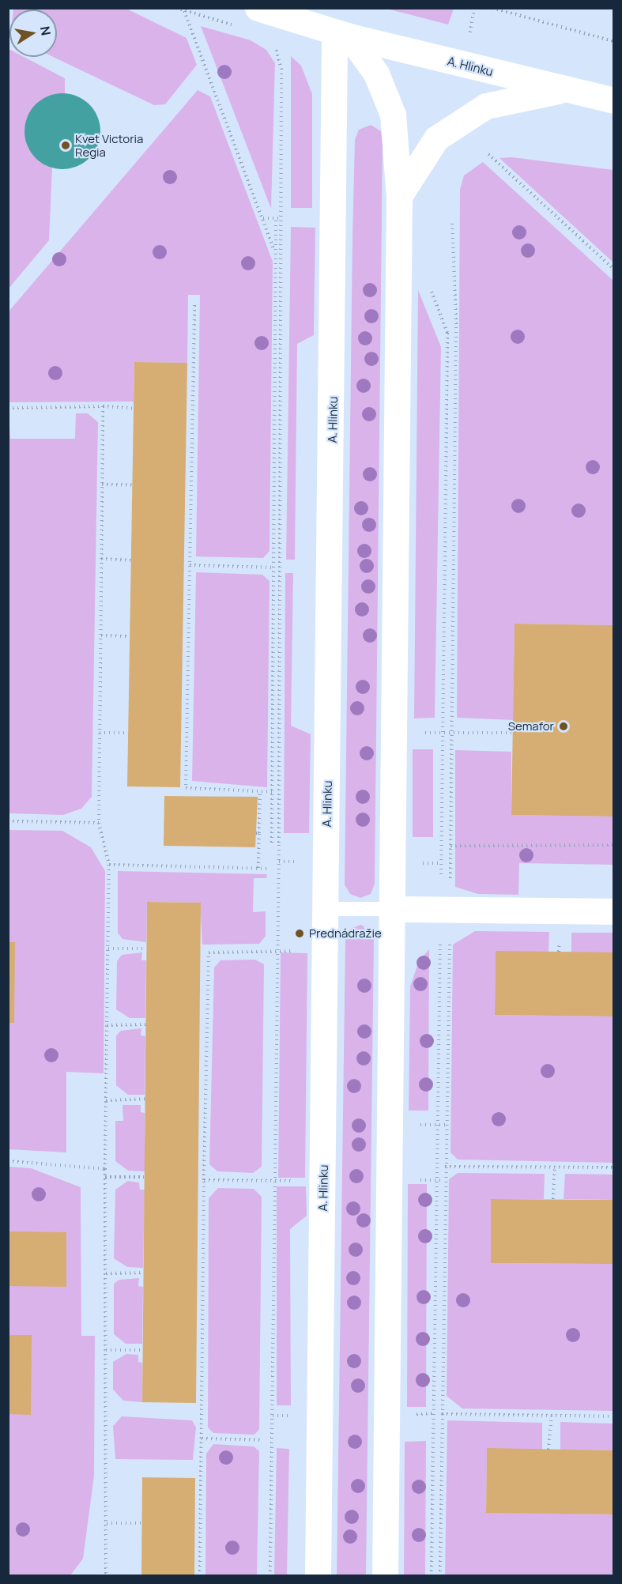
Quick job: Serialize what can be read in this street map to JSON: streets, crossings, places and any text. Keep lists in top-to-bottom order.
{
  "streets": {
    "street": ["A. Hlinku"]
  },
  "places": ["Kvet Victoria Regia", "Semafor", "Prednádražie"],
  "north": "right"
}
